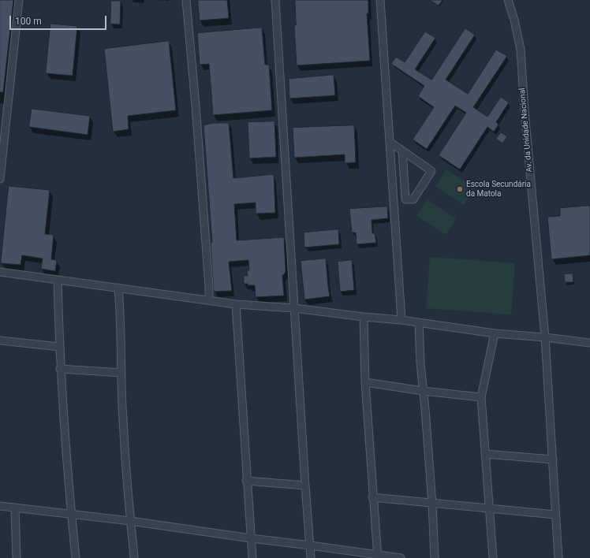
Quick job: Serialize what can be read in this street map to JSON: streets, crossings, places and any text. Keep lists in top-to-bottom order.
{
  "streets": {
    "street": ["Av. da Unidade Nacional"]
  },
  "places": ["Escola Secundária da Matola"],
  "scale_bar": "100 m"
}
